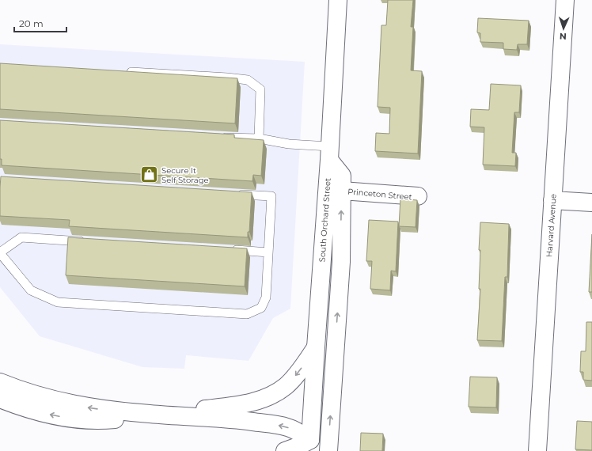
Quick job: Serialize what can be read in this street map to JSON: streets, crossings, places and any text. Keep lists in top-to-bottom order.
{
  "streets": {
    "main road": ["Princeton Street", "South Orchard Street", "Harvard Avenue"]
  },
  "places": {
    "shop": ["Secure It Self Storage"]
  },
  "scale_bar": "20 m",
  "north": "bottom"
}
